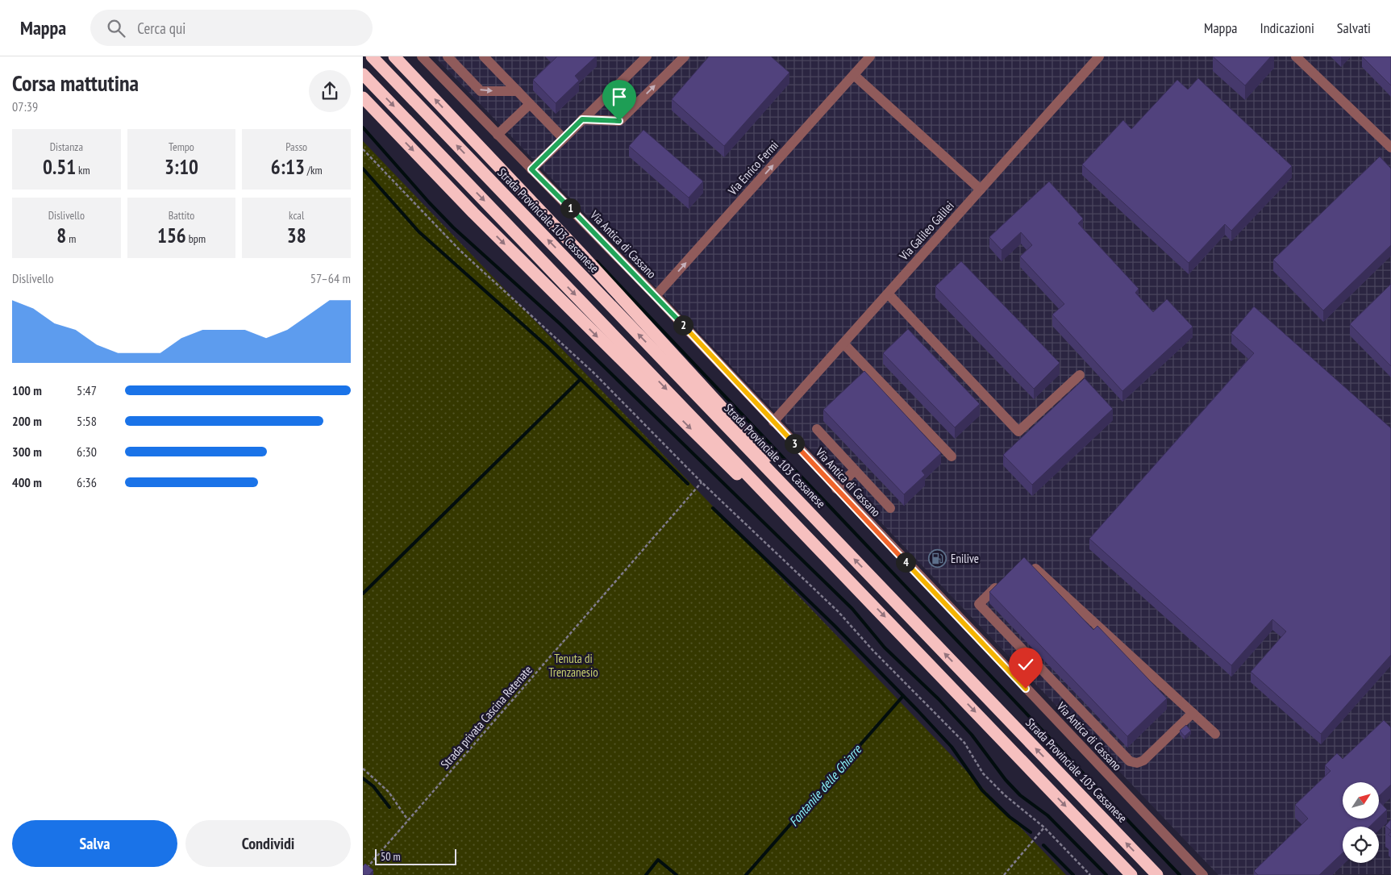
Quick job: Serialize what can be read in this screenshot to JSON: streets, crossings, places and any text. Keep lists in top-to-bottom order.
{
  "streets": {
    "highway": ["Strada Provinciale 103 Cassanese"],
    "street": ["Via Enrico Fermi", "Via Galileo Galilei", "Via Antica di Cassano"],
    "path": ["Strada privata Cascina Retenate"]
  },
  "crossings": [
    ["Via Enrico Fermi", "Via Antica di Cassano"],
    ["Via Galileo Galilei", "Via Antica di Cassano"]
  ],
  "one_way": ["Via Enrico Fermi"],
  "water": ["Fontanile delle Ghiarre"],
  "parks": ["Tenuta di Trenzanesio"],
  "places": {
    "fuel station": ["Enilive"]
  },
  "scale_bar": "50 m",
  "north": "top right",
  "page": {
    "header": "Mappa",
    "search": "Cerca qui",
    "nav": ["Mappa", "Indicazioni", "Salvati"],
    "heading": ["Corsa mattutina", "07:39"],
    "stats": [
      ["Distanza", "0.51 km"],
      ["Tempo", "3:10"],
      ["Passo", "6:13 /km"],
      ["Dislivello", "8 m"],
      ["Battito", "156 bpm"],
      ["kcal", "38"]
    ],
    "pins": [
      "1",
      "2",
      "3",
      "4"
    ],
    "chart": ["Dislivello", "57–64 m"],
    "list": [
      {
        "name": "100 m",
        "note": "5:47"
      },
      {
        "name": "200 m",
        "note": "5:58"
      },
      {
        "name": "300 m",
        "note": "6:30"
      },
      {
        "name": "400 m",
        "note": "6:36"
      }
    ],
    "buttons": ["Salva", "Condividi"],
    "scale": "50 m"
  }
}
